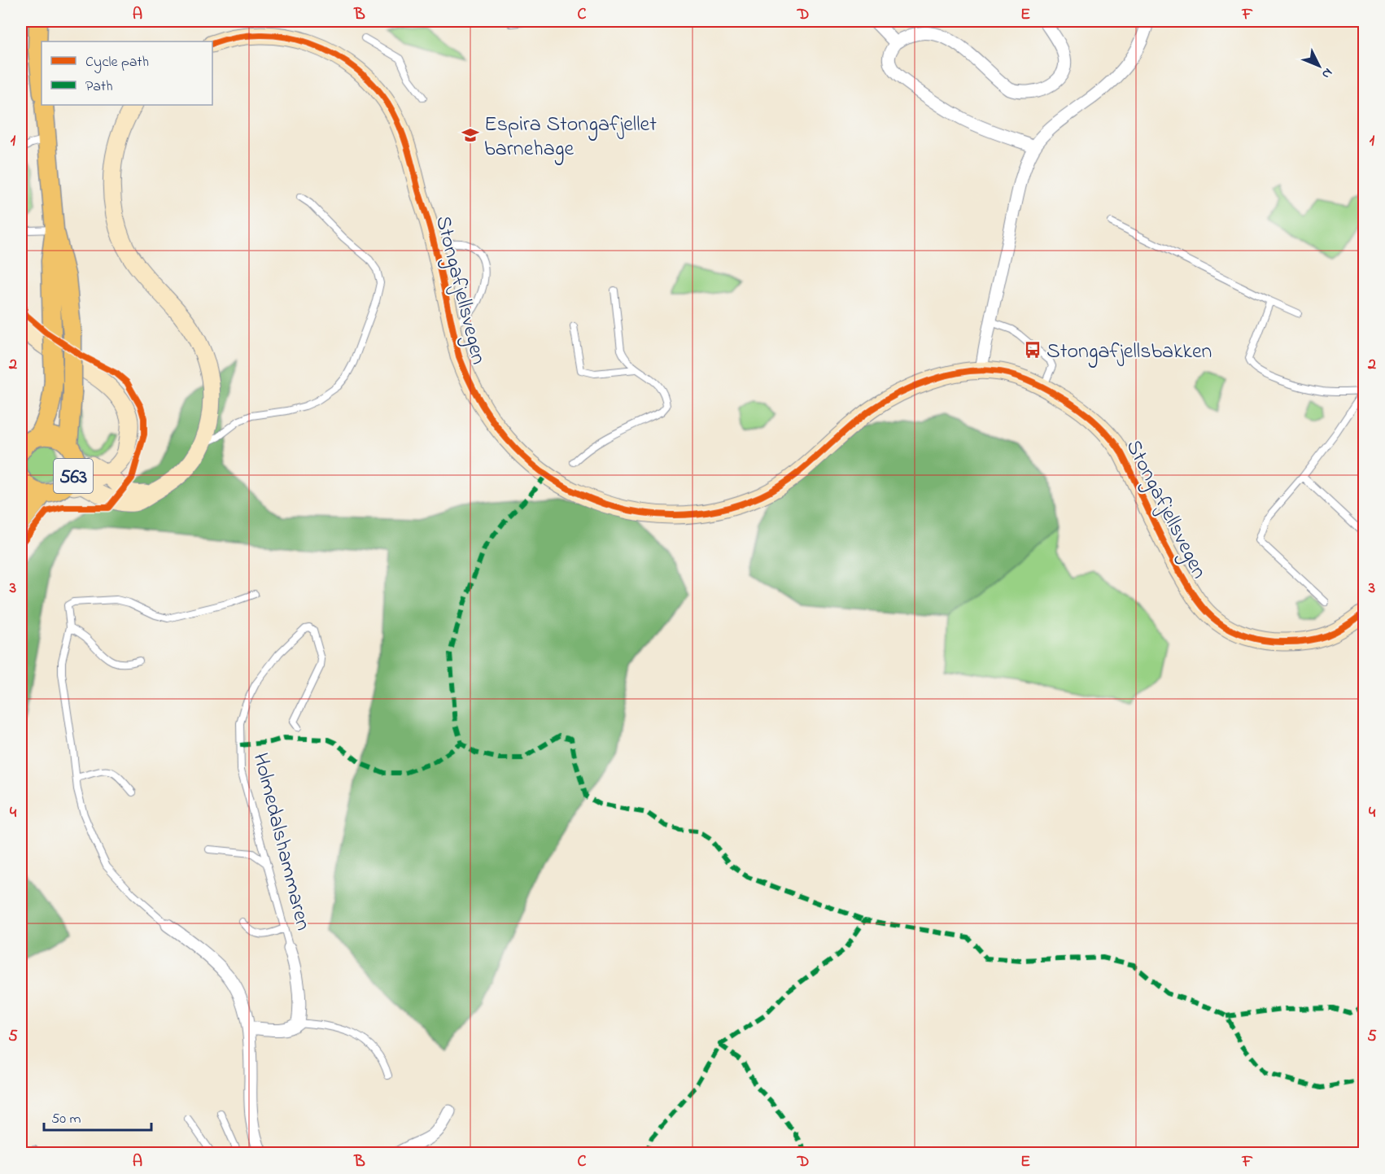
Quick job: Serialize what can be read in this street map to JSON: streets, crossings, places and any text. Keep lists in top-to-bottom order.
{
  "streets": {
    "main road": ["563"],
    "street": ["Stongafjellsvegen", "Holmedalshammaren"]
  },
  "places": {
    "school or university": ["Espira Stongafjellet barnehage"],
    "bus stop": ["Stongafjellsbakken"]
  },
  "legend": ["Cycle path", "Path"],
  "scale_bar": "50 m",
  "north": "bottom right",
  "grid": {
    "columns": [
      "A",
      "B",
      "C",
      "D",
      "E",
      "F"
    ],
    "rows": [
      "1",
      "2",
      "3",
      "4",
      "5"
    ]
  }
}
